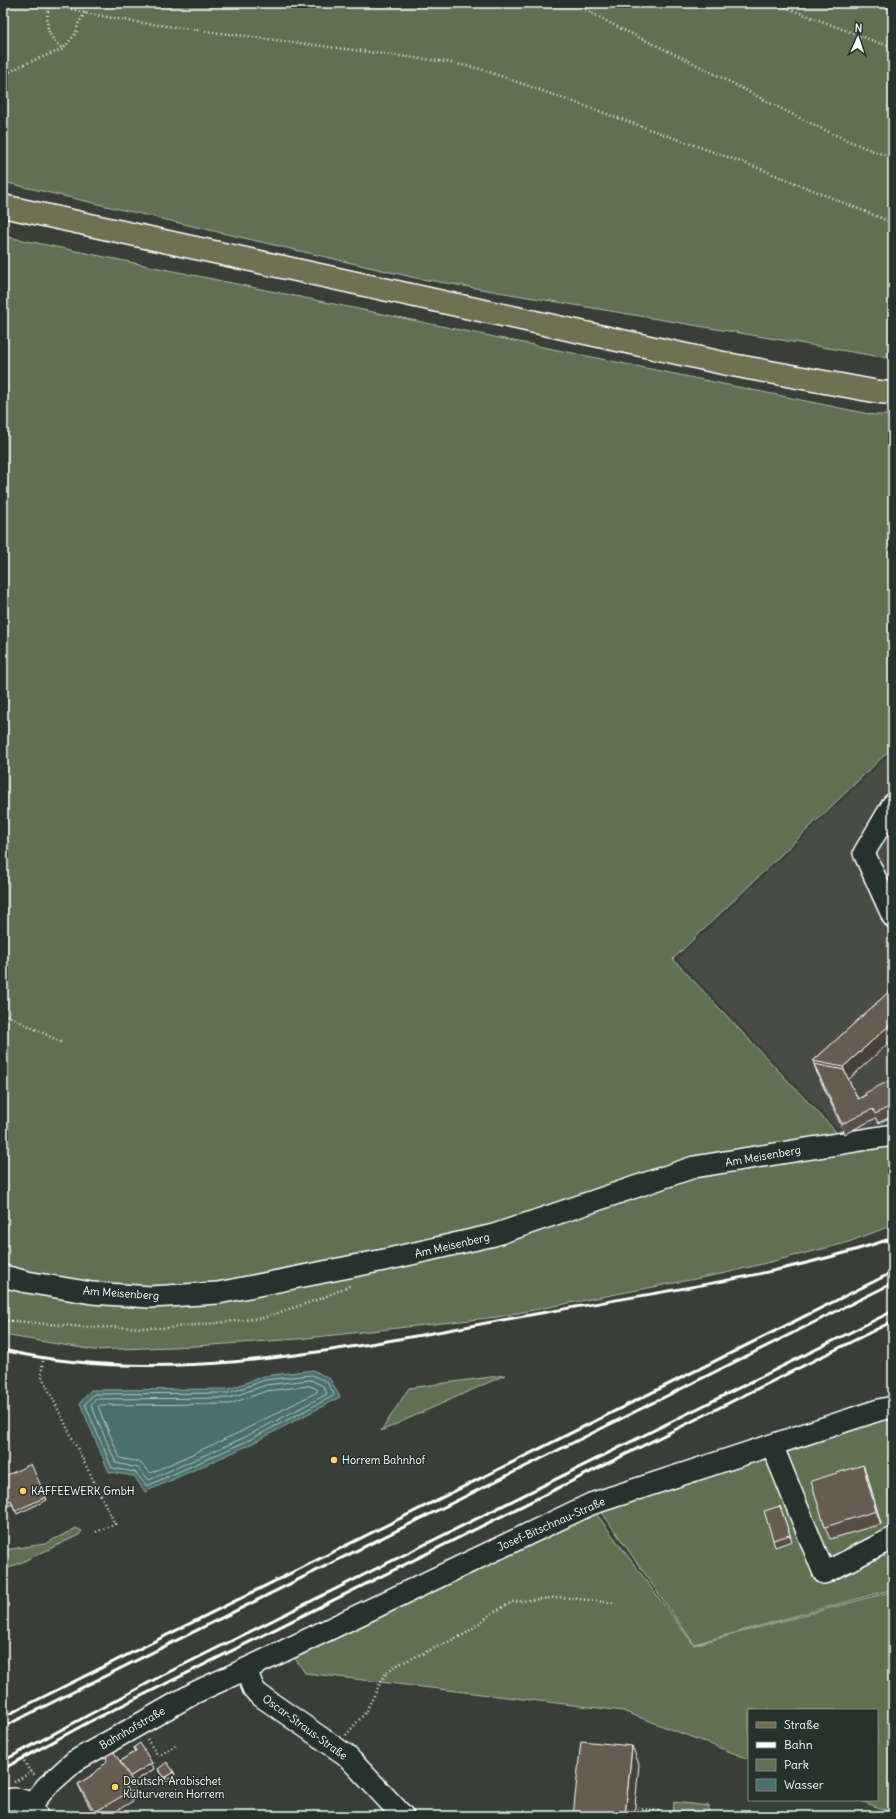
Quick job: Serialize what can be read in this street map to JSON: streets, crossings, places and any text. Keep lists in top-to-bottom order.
{
  "streets": {
    "street": [
      "Am Meisenberg",
      "Josef-Bitschnau-Straße",
      "Oscar-Straus-Straße",
      "Bahnhofstraße"
    ]
  },
  "crossings": [
    ["Josef-Bitschnau-Straße", "Oscar-Straus-Straße"],
    ["Josef-Bitschnau-Straße", "Bahnhofstraße"],
    ["Oscar-Straus-Straße", "Bahnhofstraße"]
  ],
  "places": ["Horrem Bahnhof", "KAFFEEWERK GmbH", "Deutsch-Arabischet Kulturverein Horrem"],
  "legend": [
    "Straße",
    "Bahn",
    "Park",
    "Wasser"
  ],
  "north": "top"
}
